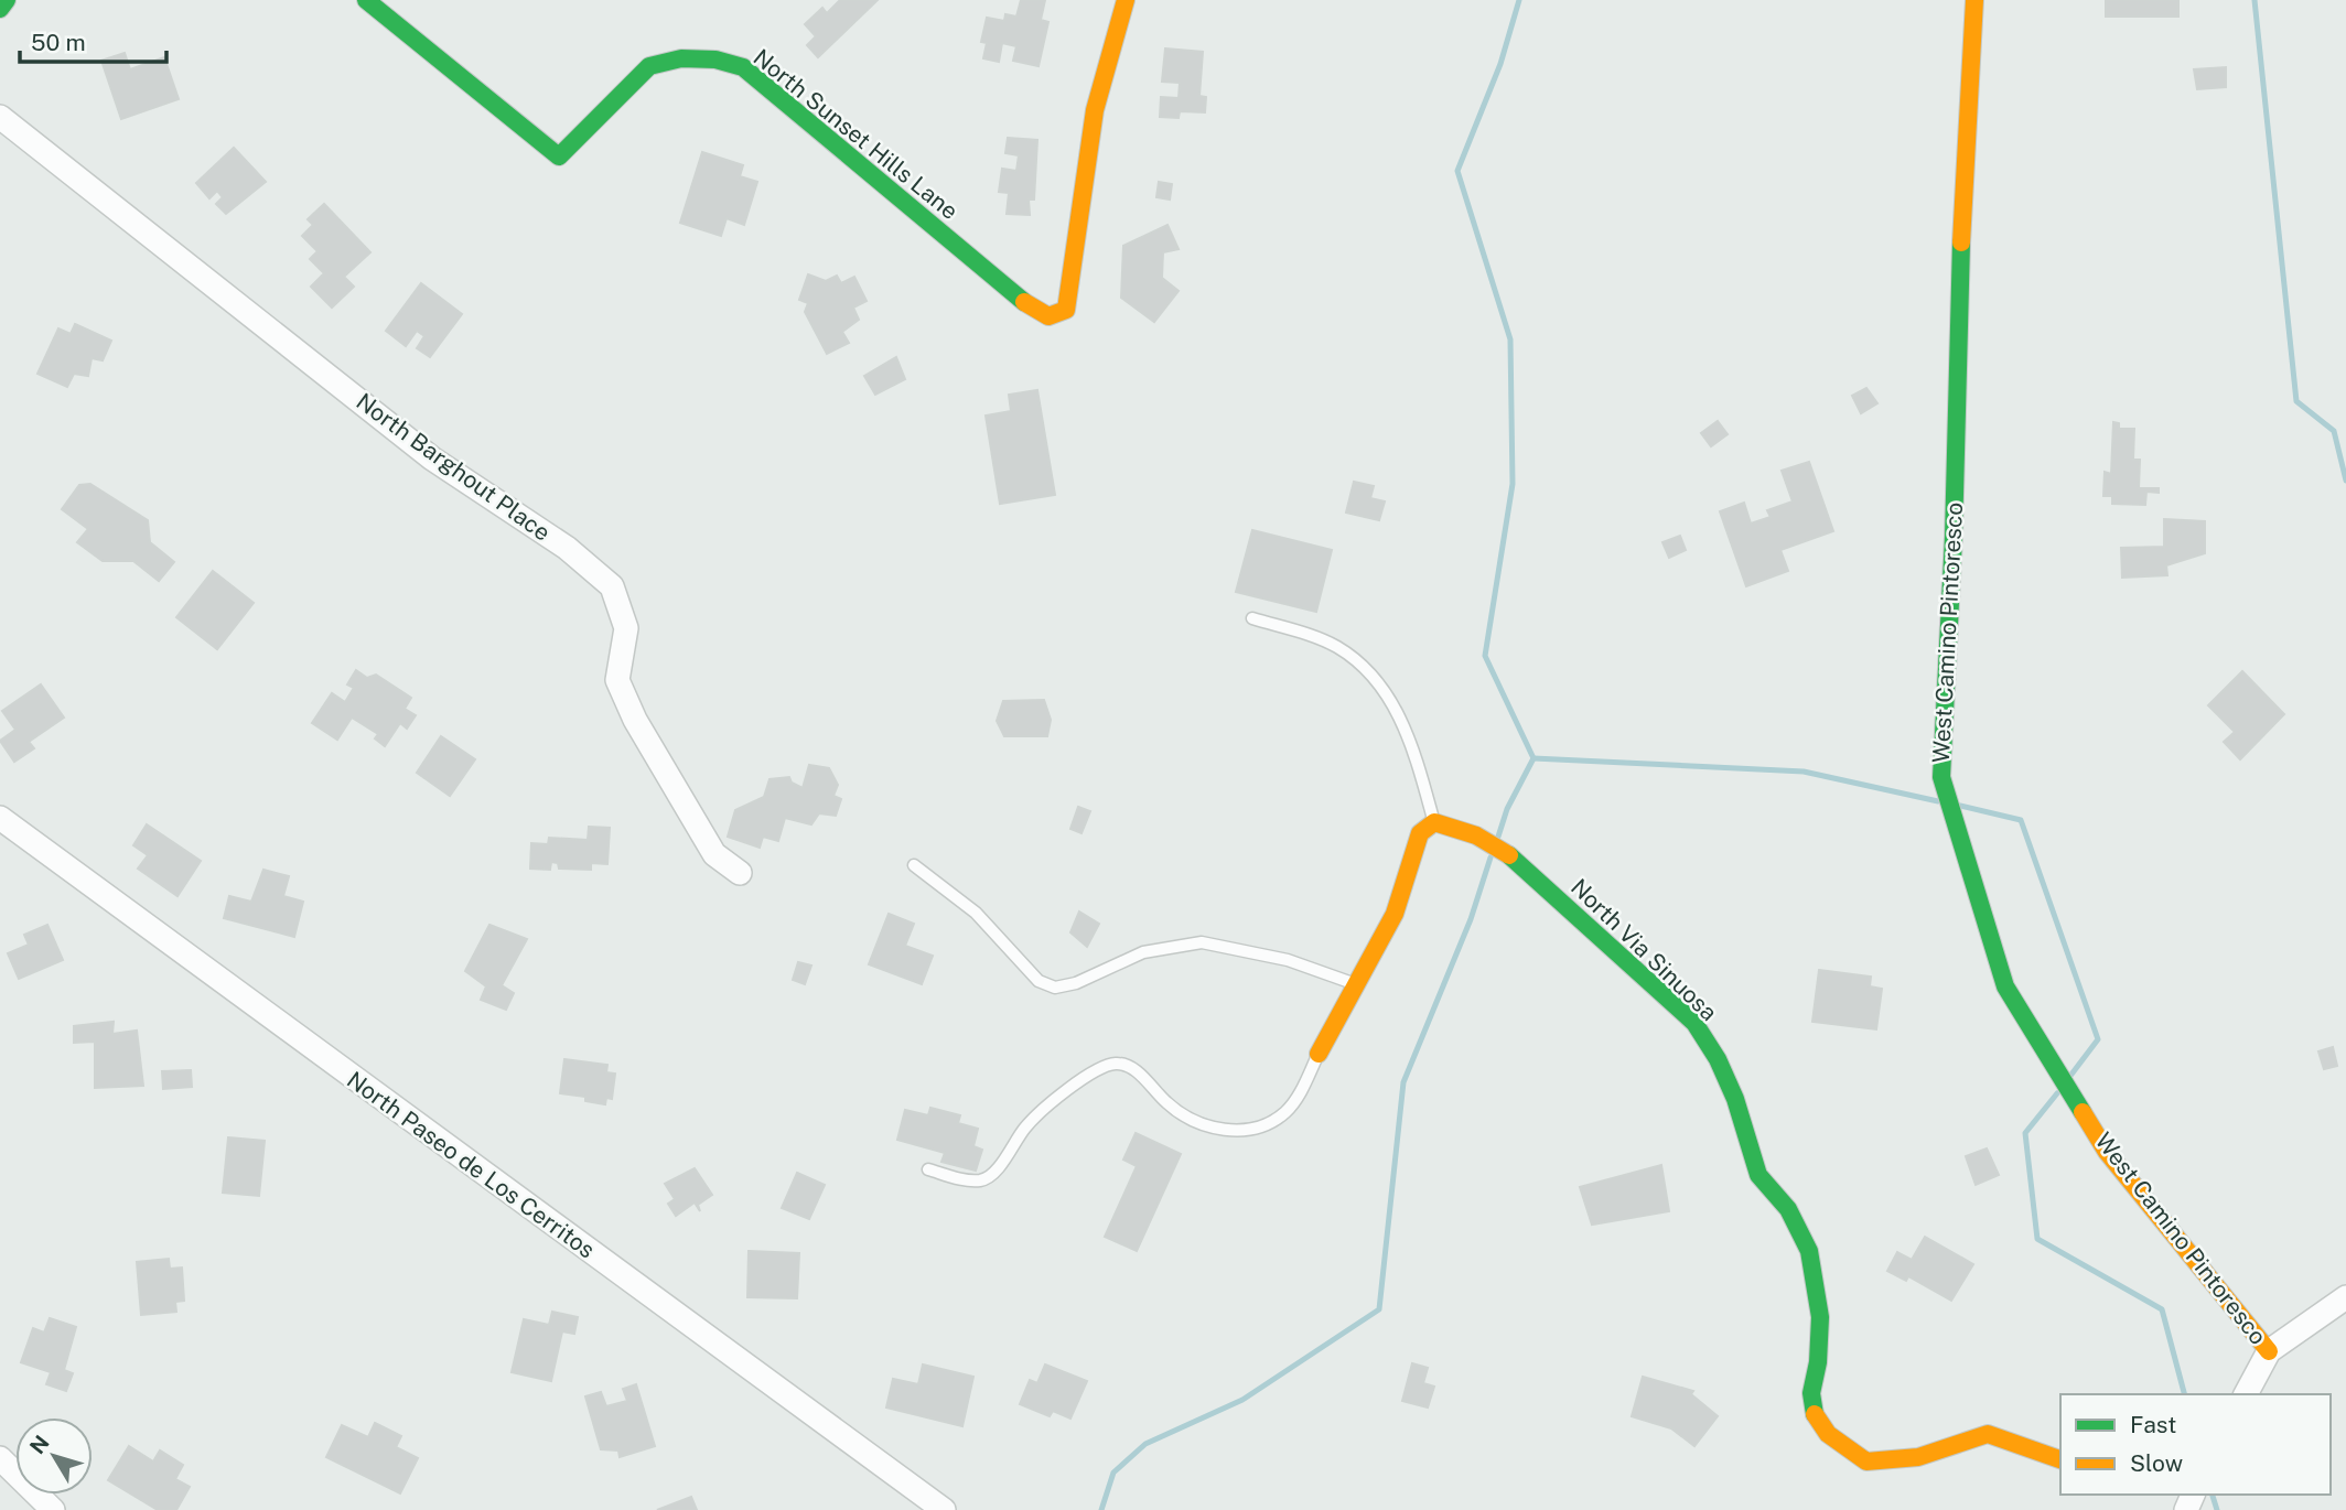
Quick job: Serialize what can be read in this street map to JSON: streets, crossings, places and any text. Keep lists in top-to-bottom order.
{
  "streets": {
    "street": [
      "North Sunset Hills Lane",
      "North Barghout Place",
      "West Camino Pintoresco",
      "North Via Sinuosa",
      "North Paseo de Los Cerritos"
    ]
  },
  "legend": ["Fast", "Slow"],
  "scale_bar": "50 m",
  "north": "top left"
}
